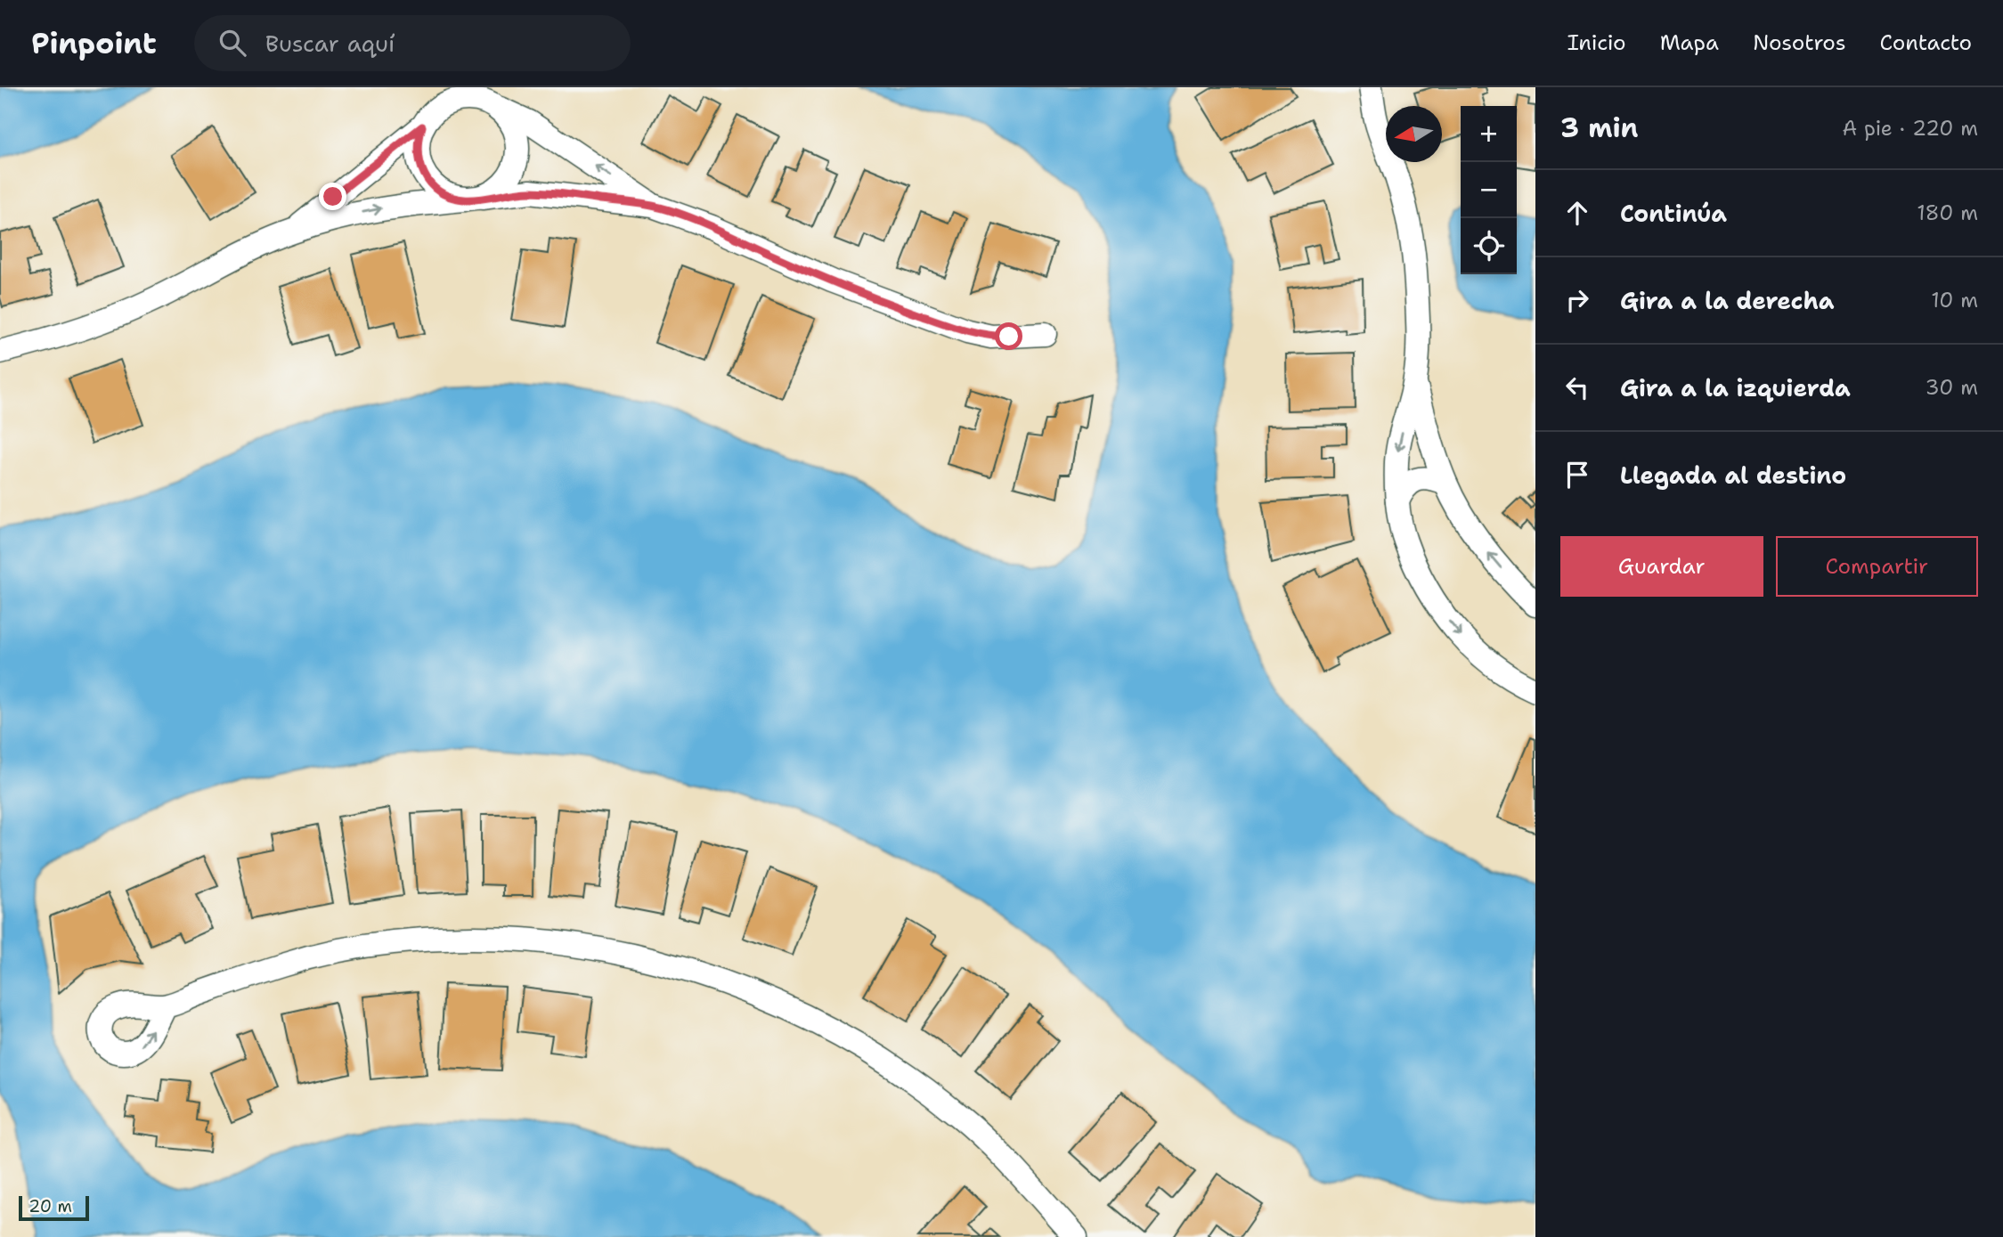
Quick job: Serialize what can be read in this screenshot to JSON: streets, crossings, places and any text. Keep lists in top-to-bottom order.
{
  "scale_bar": "20 m",
  "north": "left",
  "page": {
    "header": "Pinpoint",
    "search": "Buscar aquí",
    "nav": [
      "Inicio",
      "Mapa",
      "Nosotros",
      "Contacto"
    ],
    "heading": ["3 min", "A pie · 220 m"],
    "map_buttons": ["+", "−"],
    "list": [
      ["Continúa", "180 m"],
      ["Gira a la derecha", "10 m"],
      ["Gira a la izquierda", "30 m"],
      "Llegada al destino"
    ],
    "buttons": ["Guardar", "Compartir"],
    "scale": "20 m"
  }
}
